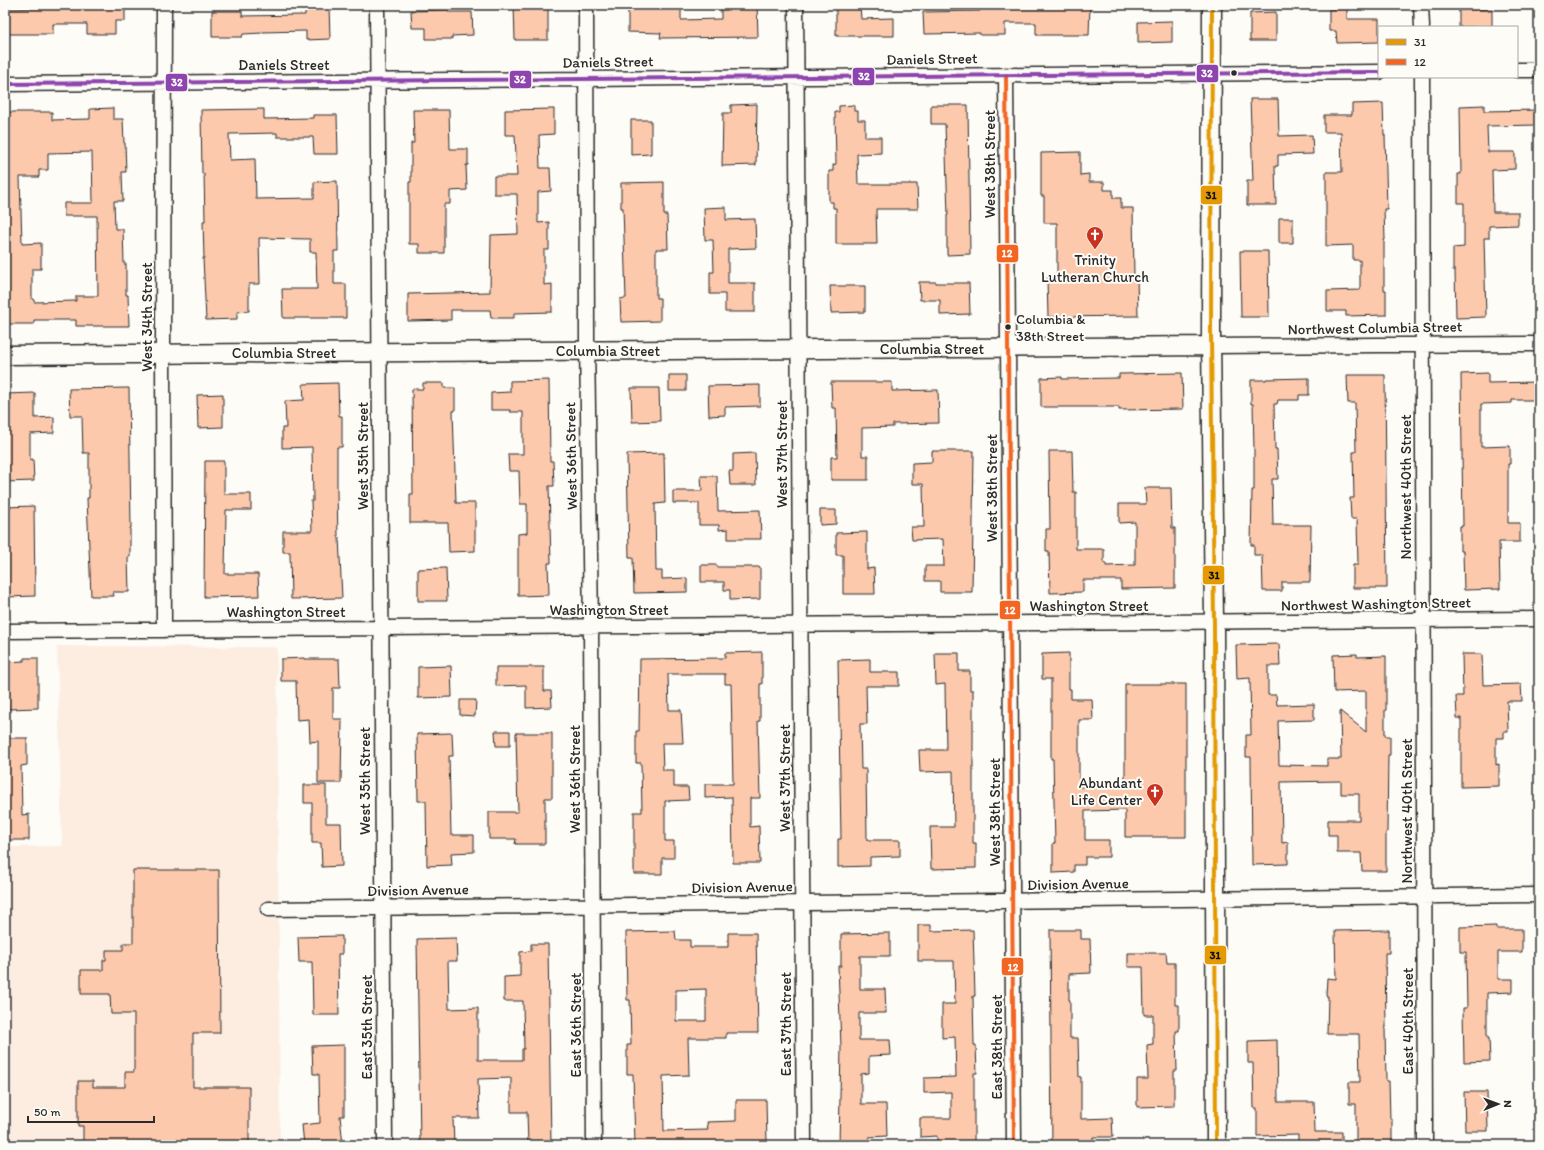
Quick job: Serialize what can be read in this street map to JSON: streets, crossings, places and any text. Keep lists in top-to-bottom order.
{
  "streets": {
    "street": [
      "Daniels Street",
      "West 38th Street",
      "West 34th Street",
      "Northwest Columbia Street",
      "Columbia Street",
      "West 37th Street",
      "West 35th Street",
      "West 36th Street",
      "Northwest 40th Street",
      "Northwest Washington Street",
      "Washington Street",
      "Division Avenue",
      "East 40th Street",
      "East 37th Street",
      "East 36th Street",
      "East 35th Street",
      "East 38th Street"
    ]
  },
  "crossings": [
    ["Daniels Street", "West 38th Street"],
    ["Daniels Street", "West 34th Street"],
    ["Daniels Street", "West 37th Street"],
    ["Daniels Street", "West 35th Street"],
    ["Daniels Street", "West 36th Street"],
    ["West 38th Street", "Columbia Street"],
    ["West 38th Street", "Washington Street"],
    ["West 38th Street", "Division Avenue"],
    ["West 38th Street", "East 38th Street"],
    ["West 34th Street", "Columbia Street"],
    ["West 34th Street", "Washington Street"],
    ["Northwest Columbia Street", "Columbia Street"],
    ["Northwest Columbia Street", "Northwest 40th Street"],
    ["Columbia Street", "West 37th Street"],
    ["Columbia Street", "West 35th Street"],
    ["Columbia Street", "West 36th Street"],
    ["West 37th Street", "Washington Street"],
    ["West 37th Street", "Division Avenue"],
    ["West 37th Street", "East 37th Street"],
    ["West 35th Street", "Washington Street"],
    ["West 35th Street", "Division Avenue"],
    ["West 35th Street", "East 35th Street"],
    ["West 36th Street", "Washington Street"],
    ["West 36th Street", "Division Avenue"],
    ["West 36th Street", "East 36th Street"],
    ["Northwest 40th Street", "Northwest Washington Street"],
    ["Northwest 40th Street", "Division Avenue"],
    ["Northwest 40th Street", "East 40th Street"],
    ["Northwest Washington Street", "Washington Street"],
    ["Division Avenue", "East 40th Street"],
    ["Division Avenue", "East 37th Street"],
    ["Division Avenue", "East 36th Street"],
    ["Division Avenue", "East 35th Street"],
    ["Division Avenue", "East 38th Street"]
  ],
  "places": {
    "church": ["Trinity Lutheran Church", "Abundant Life Center"],
    "other": ["Columbia & 38th Street"]
  },
  "lines": ["transit line 31", "transit line 32", "transit line 12"],
  "legend": ["31", "12"],
  "scale_bar": "50 m",
  "north": "right"
}
